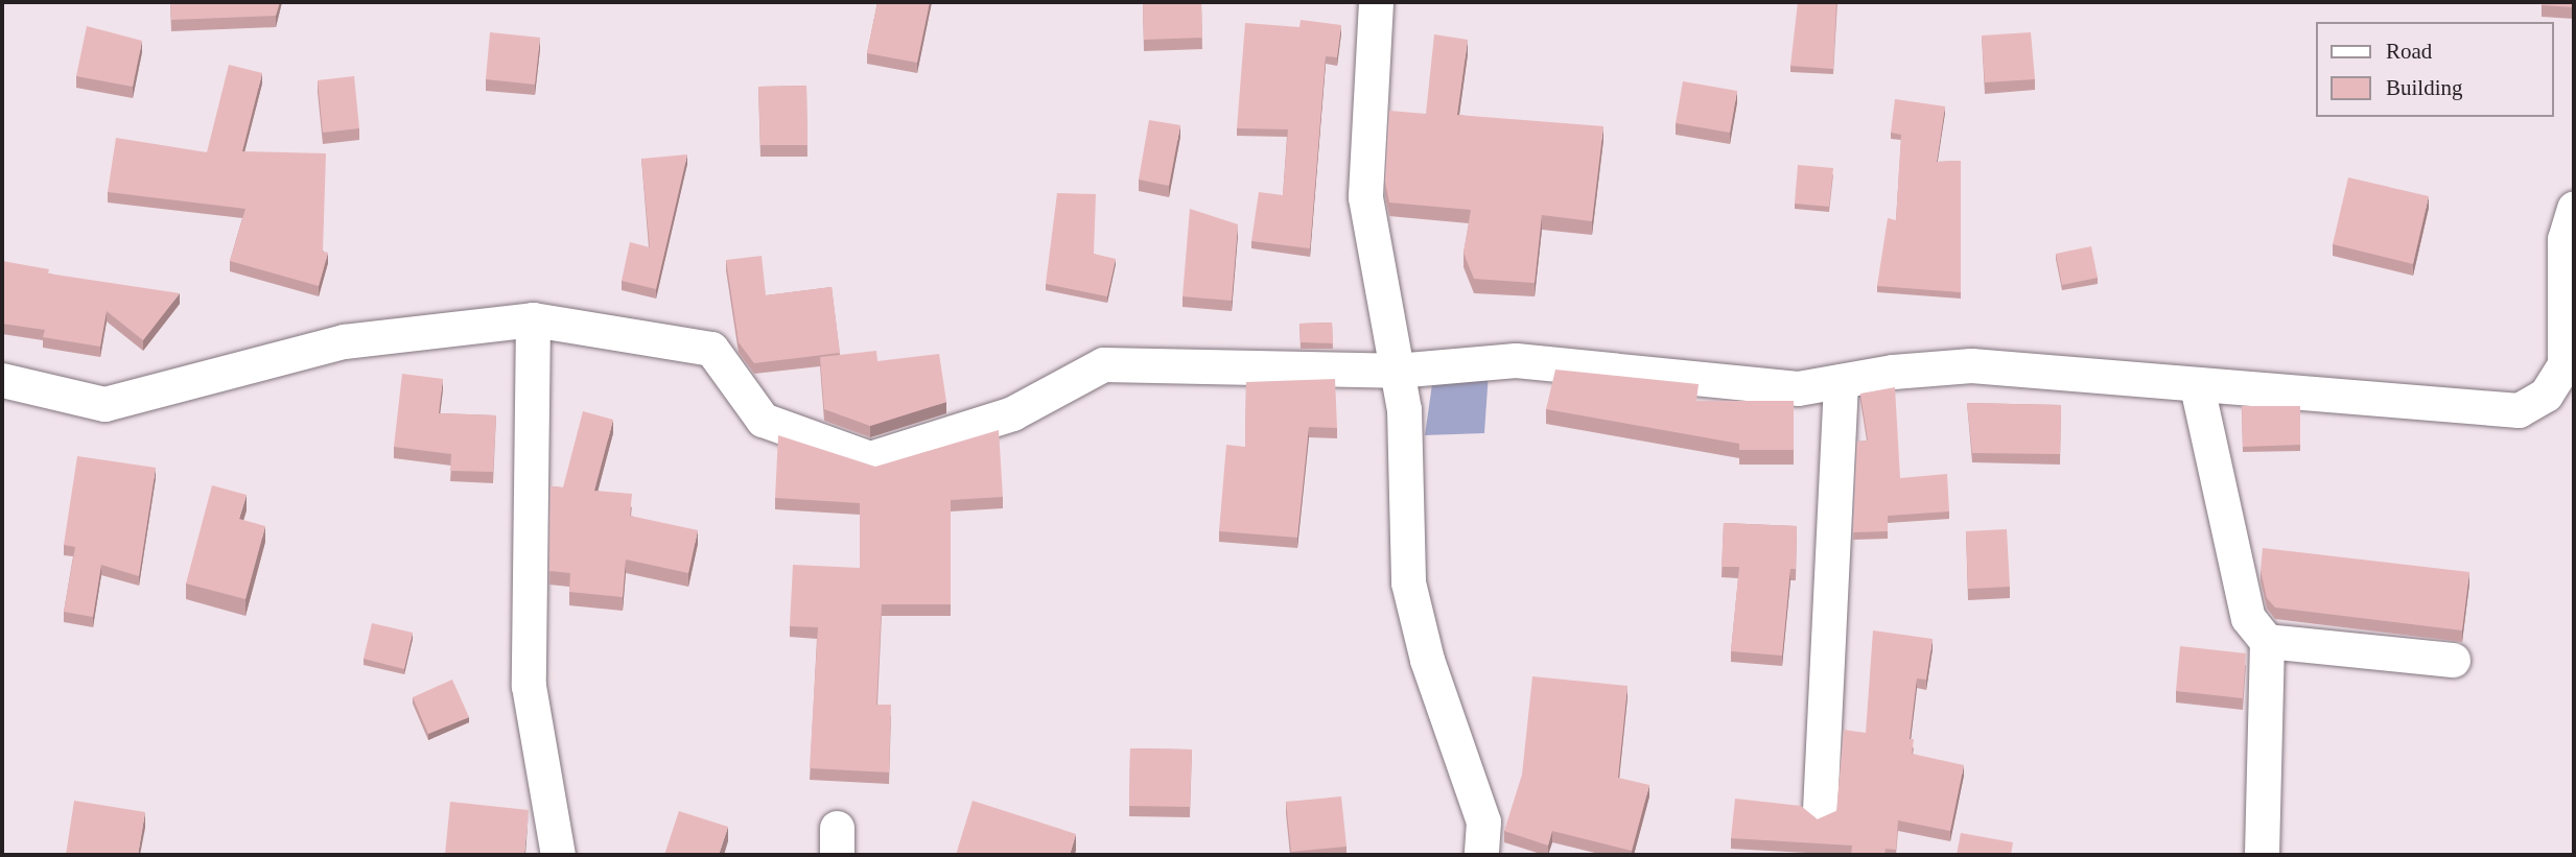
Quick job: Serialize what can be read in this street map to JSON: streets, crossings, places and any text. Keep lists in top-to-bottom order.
{
  "legend": ["Road", "Building"]
}
